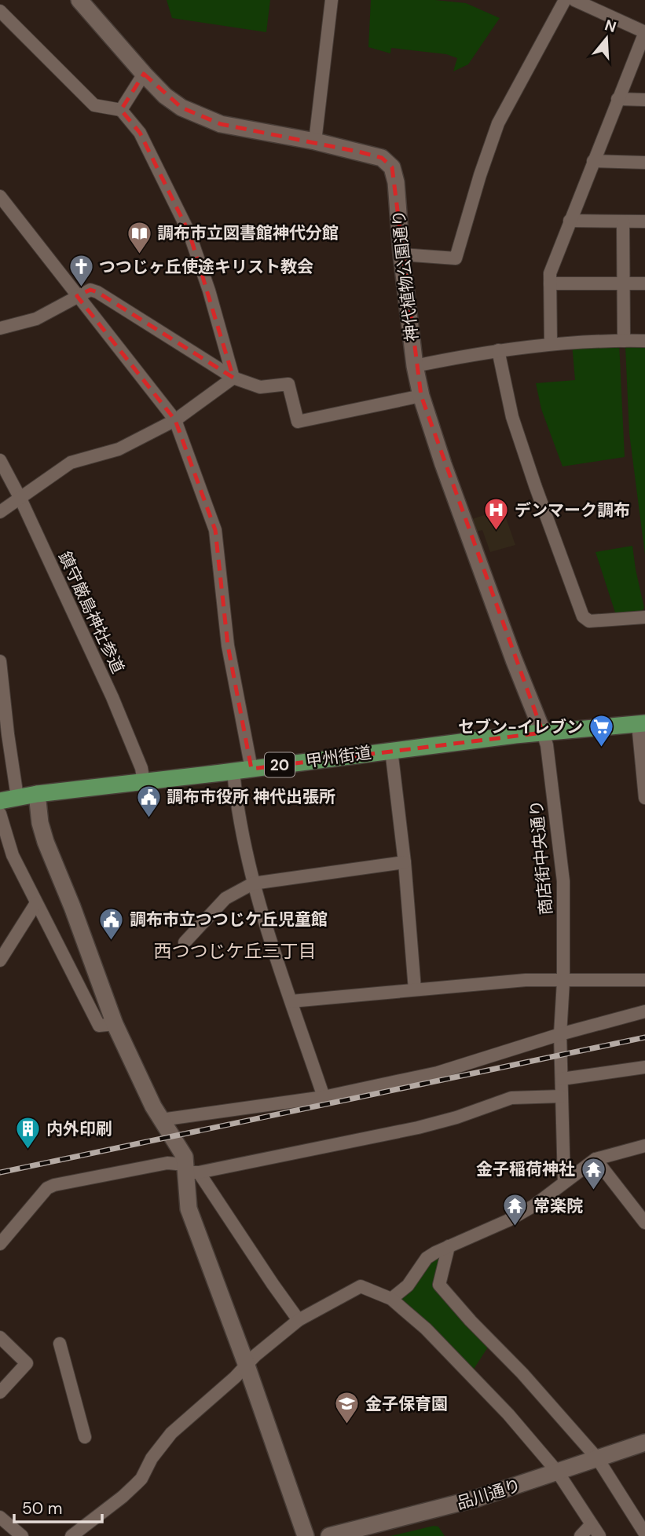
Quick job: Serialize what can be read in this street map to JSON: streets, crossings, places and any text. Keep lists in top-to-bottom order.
{
  "streets": {
    "highway": ["甲州街道", "20"],
    "street": [
      "神代植物公園通り",
      "鎮守厳島神社参道",
      "商店街中央通り",
      "品川通り"
    ]
  },
  "crossings": [
    ["神代植物公園通り", "甲州街道"],
    ["神代植物公園通り", "商店街中央通り"],
    ["鎮守厳島神社参道", "甲州街道"],
    ["甲州街道", "商店街中央通り"]
  ],
  "districts": ["西つつじケ丘三丁目"],
  "places": {
    "library": ["調布市立図書館神代分館"],
    "church": ["つつじヶ丘使途キリスト教会"],
    "hospital": ["デンマーク調布"],
    "supermarket": ["セブン-イレブン"],
    "public building": ["調布市役所 神代出張所", "調布市立つつじケ丘児童館"],
    "building": ["内外印刷"],
    "temple": ["金子稲荷神社", "常楽院"],
    "school or university": ["金子保育園"]
  },
  "scale_bar": "50 m",
  "north": "top"
}
